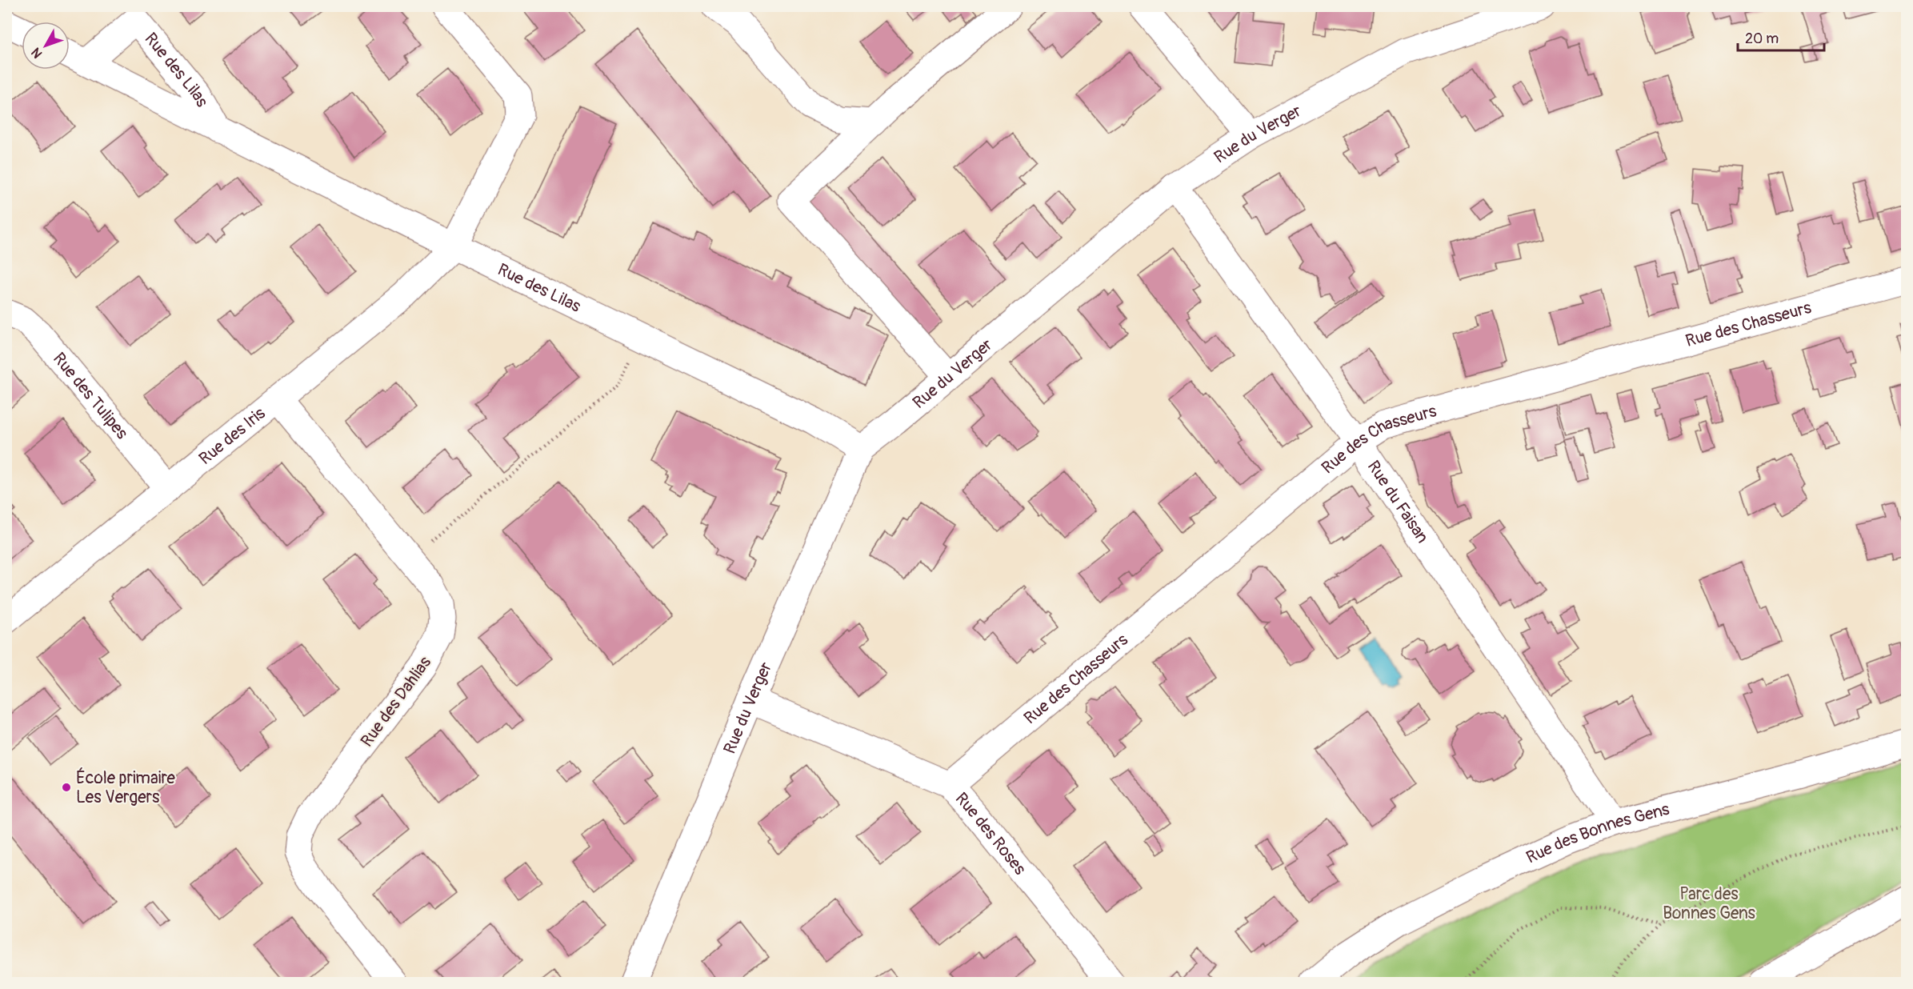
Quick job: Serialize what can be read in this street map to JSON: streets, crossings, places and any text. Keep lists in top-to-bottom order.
{
  "streets": {
    "street": [
      "Rue des Lilas",
      "Rue du Verger",
      "Rue des Chasseurs",
      "Rue des Tulipes",
      "Rue des Iris",
      "Rue du Faisan",
      "Rue des Dahlias",
      "Rue des Roses",
      "Rue des Bonnes Gens"
    ]
  },
  "crossings": [
    ["Rue des Lilas", "Rue du Verger"],
    ["Rue des Lilas", "Rue des Iris"],
    ["Rue du Verger", "Rue du Faisan"],
    ["Rue du Verger", "Rue des Roses"],
    ["Rue des Chasseurs", "Rue du Faisan"],
    ["Rue des Chasseurs", "Rue des Roses"],
    ["Rue des Tulipes", "Rue des Iris"],
    ["Rue des Iris", "Rue des Dahlias"],
    ["Rue du Faisan", "Rue des Bonnes Gens"]
  ],
  "parks": ["Parc des Bonnes Gens"],
  "places": ["École primaire Les Vergers"],
  "scale_bar": "20 m",
  "north": "bottom left"
}
